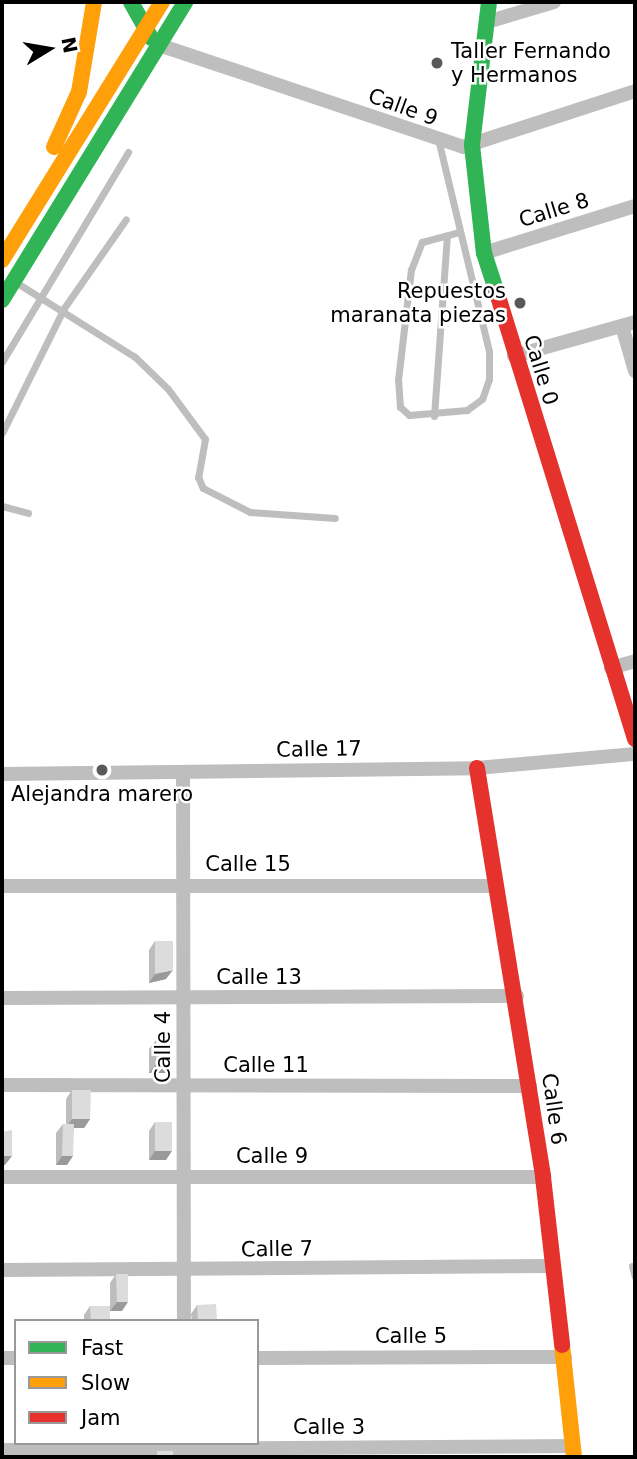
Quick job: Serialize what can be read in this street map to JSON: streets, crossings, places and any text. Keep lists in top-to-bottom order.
{
  "streets": {
    "main road": ["Calle 0", "Calle 6"],
    "street": [
      "Calle 9",
      "Calle 8",
      "Calle 17",
      "Calle 15",
      "Calle 13",
      "Calle 4",
      "Calle 11",
      "Calle 7",
      "Calle 5",
      "Calle 3"
    ]
  },
  "crossings": [
    ["Calle 9", "Calle 0"],
    ["Calle 9", "Calle 4"],
    ["Calle 9", "Calle 6"],
    ["Calle 8", "Calle 0"],
    ["Calle 17", "Calle 4"],
    ["Calle 17", "Calle 6"],
    ["Calle 15", "Calle 4"],
    ["Calle 15", "Calle 6"],
    ["Calle 13", "Calle 4"],
    ["Calle 13", "Calle 6"],
    ["Calle 4", "Calle 11"],
    ["Calle 4", "Calle 7"],
    ["Calle 11", "Calle 6"],
    ["Calle 6", "Calle 7"],
    ["Calle 6", "Calle 5"],
    ["Calle 6", "Calle 3"]
  ],
  "places": ["Taller Fernando y Hermanos", "Repuestos maranata piezas", "Alejandra marero"],
  "legend": ["Fast", "Slow", "Jam"],
  "north": "right"
}
